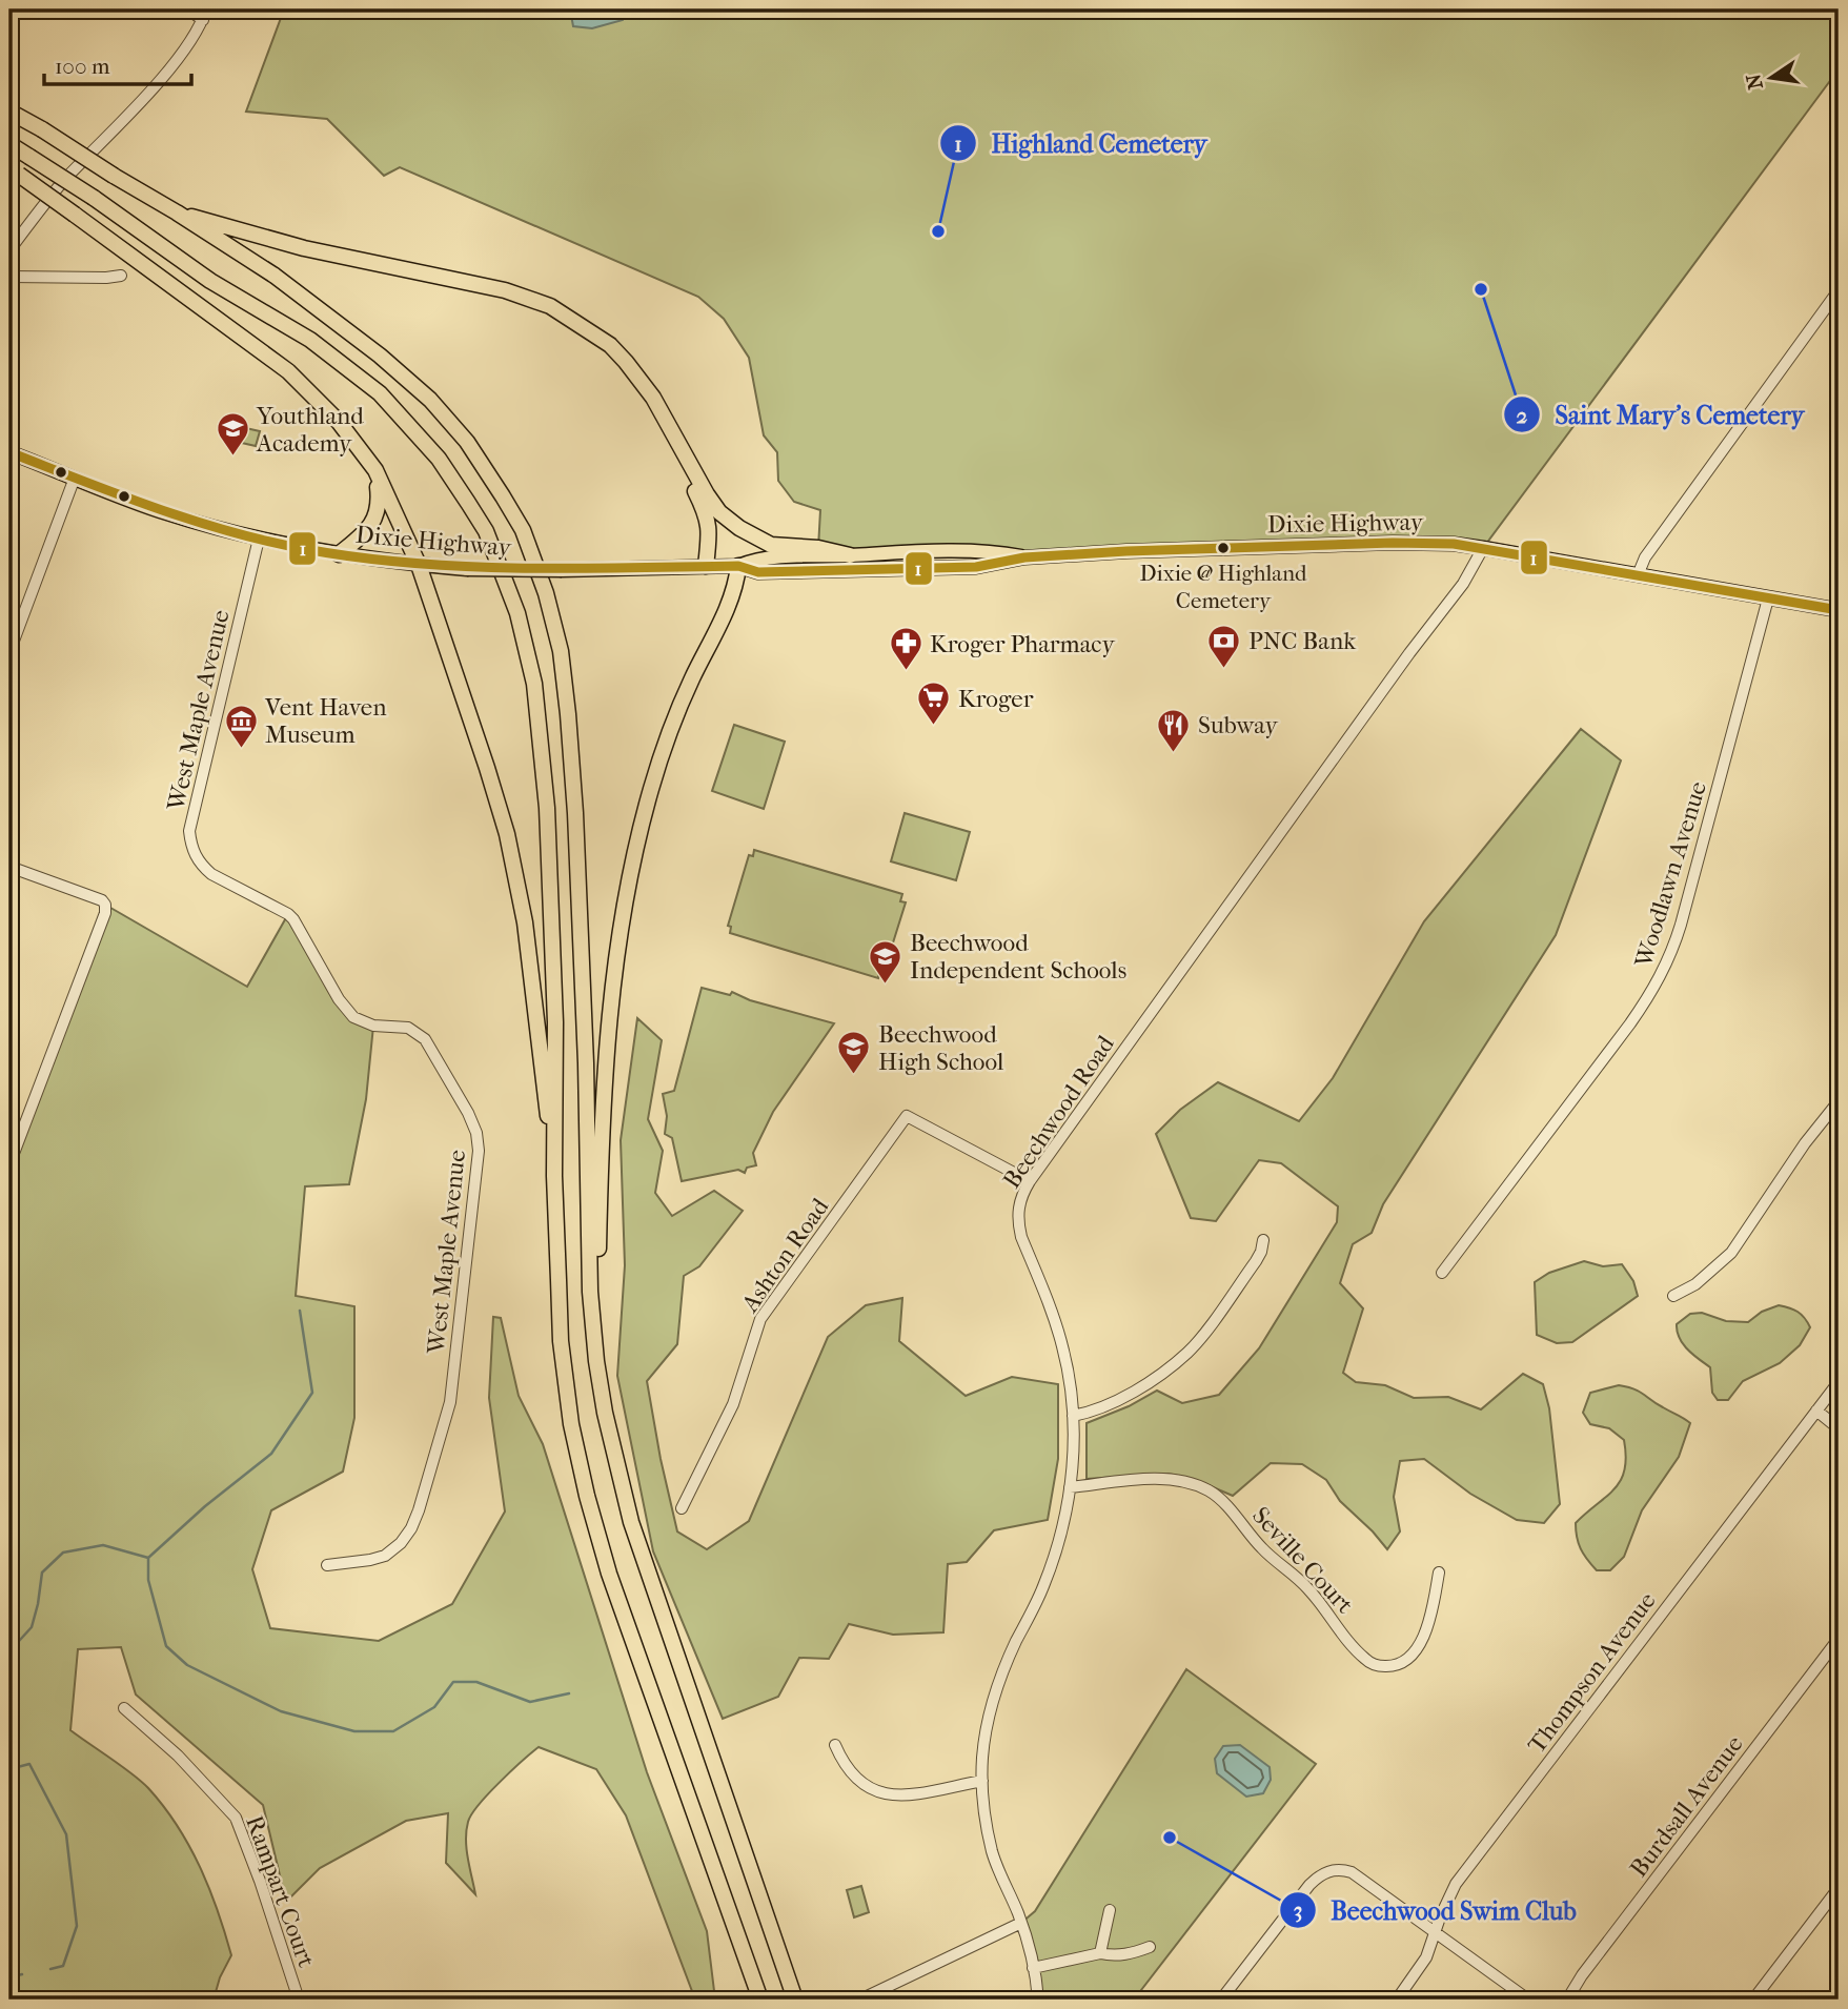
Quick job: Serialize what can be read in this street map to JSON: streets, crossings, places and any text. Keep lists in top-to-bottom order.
{
  "streets": {
    "main road": ["Dixie Highway"],
    "street": [
      "West Maple Avenue",
      "Woodlawn Avenue",
      "Beechwood Road",
      "Ashton Road",
      "Seville Court",
      "Thompson Avenue",
      "Burdsall Avenue",
      "Rampart Court"
    ]
  },
  "crossings": [
    ["Dixie Highway", "West Maple Avenue"],
    ["Dixie Highway", "Woodlawn Avenue"],
    ["Dixie Highway", "Beechwood Road"],
    ["Beechwood Road", "Ashton Road"],
    ["Beechwood Road", "Seville Court"]
  ],
  "places": {
    "other": [
      "Highland Cemetery",
      "Saint Mary’s Cemetery",
      "Dixie @ Highland Cemetery",
      "Beechwood Swim Club"
    ],
    "school or university": ["Youthland Academy", "Beechwood Independent Schools", "Beechwood High School"],
    "bank": ["PNC Bank"],
    "pharmacy": ["Kroger Pharmacy"],
    "supermarket": ["Kroger"],
    "museum": ["Vent Haven Museum"],
    "restaurant": ["Subway"]
  },
  "lines": ["transit line 1"],
  "scale_bar": "100 m",
  "north": "left"
}
